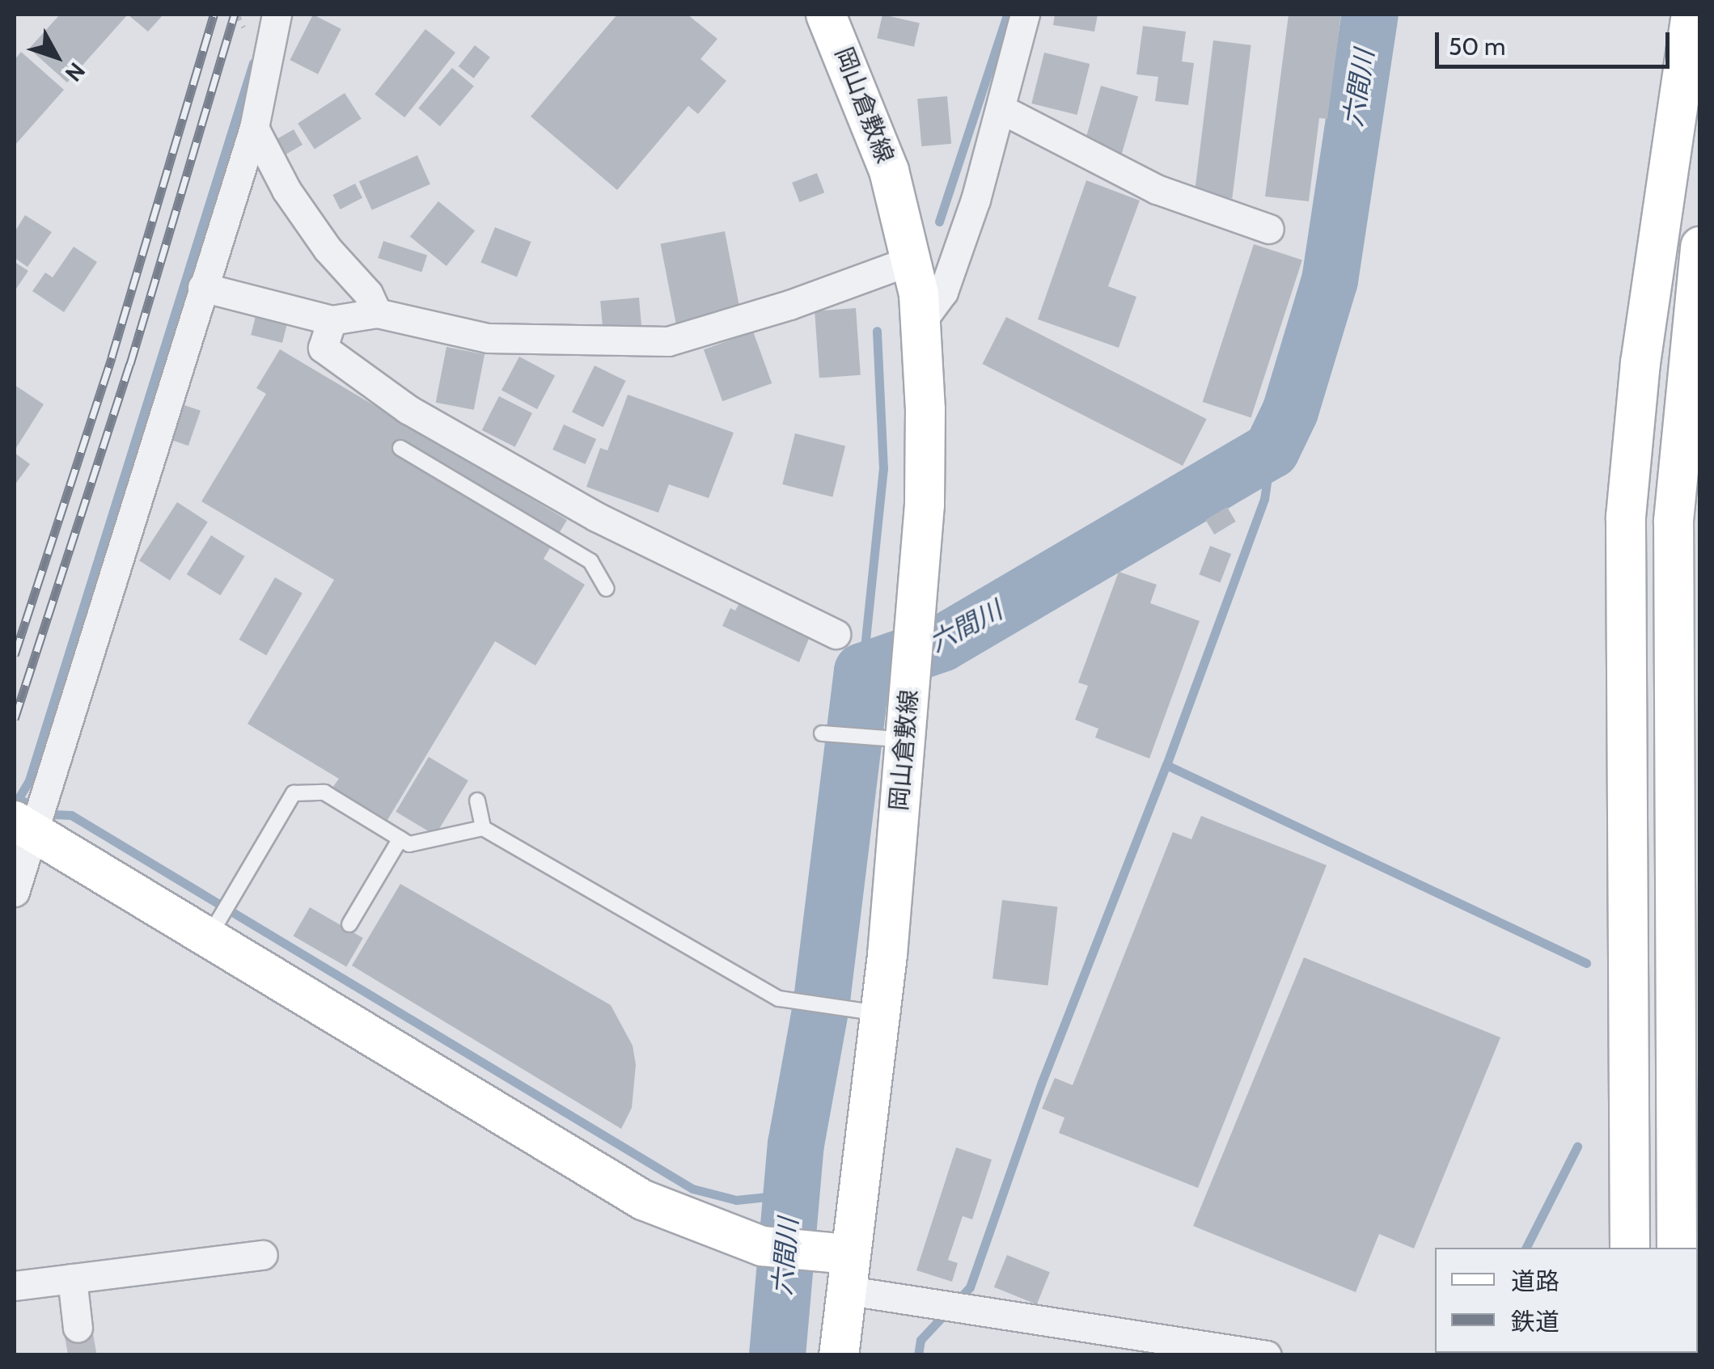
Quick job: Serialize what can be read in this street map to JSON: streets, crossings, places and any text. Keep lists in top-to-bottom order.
{
  "streets": {
    "street": ["岡山倉敷線"]
  },
  "water": ["六間川"],
  "legend": ["道路", "鉄道"],
  "scale_bar": "50 m",
  "north": "bottom right"
}
